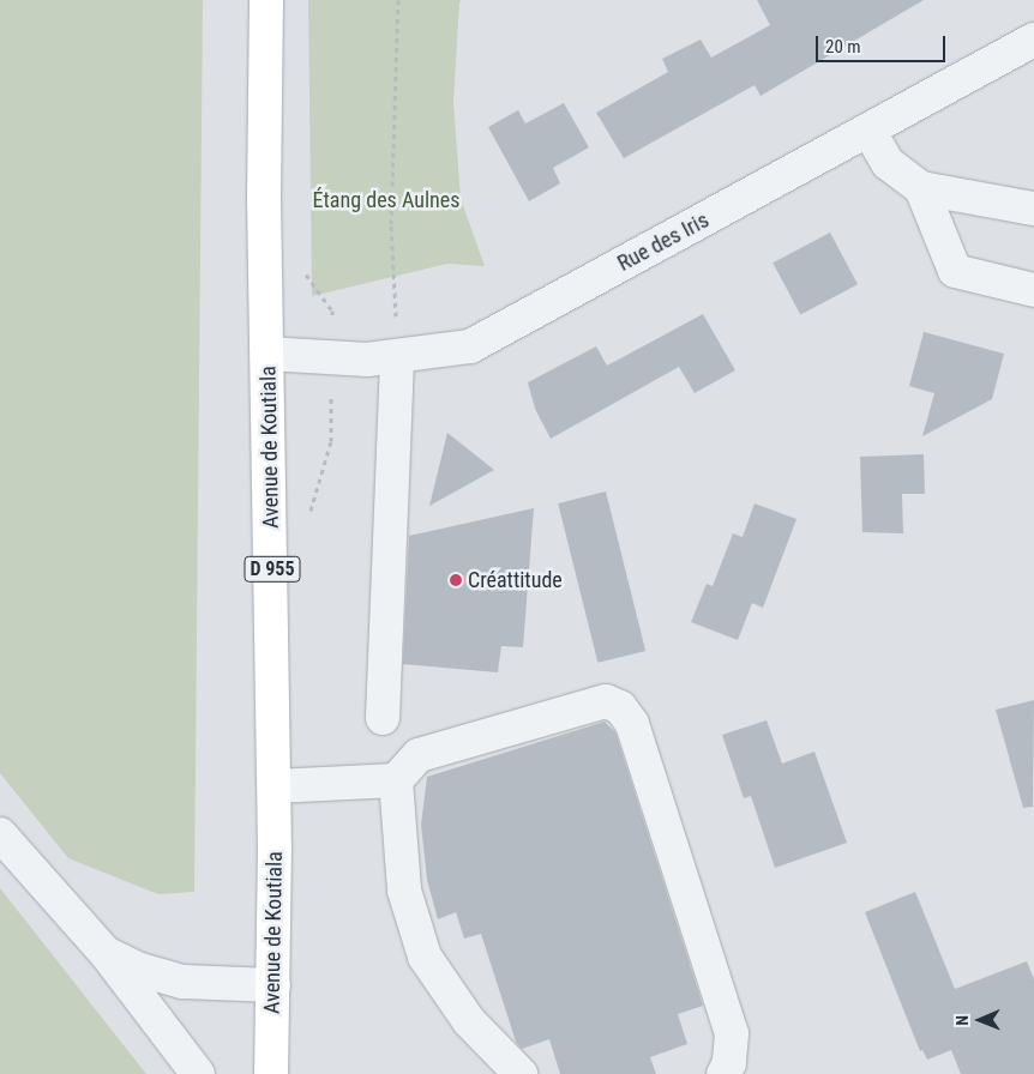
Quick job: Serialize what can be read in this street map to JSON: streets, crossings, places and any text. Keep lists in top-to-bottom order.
{
  "streets": {
    "main road": ["Avenue de Koutiala", "D 955"],
    "street": ["Rue des Iris"]
  },
  "crossings": [
    ["Rue des Iris", "Avenue de Koutiala"]
  ],
  "parks": ["Étang des Aulnes"],
  "places": ["Créattitude"],
  "scale_bar": "20 m",
  "north": "left"
}
